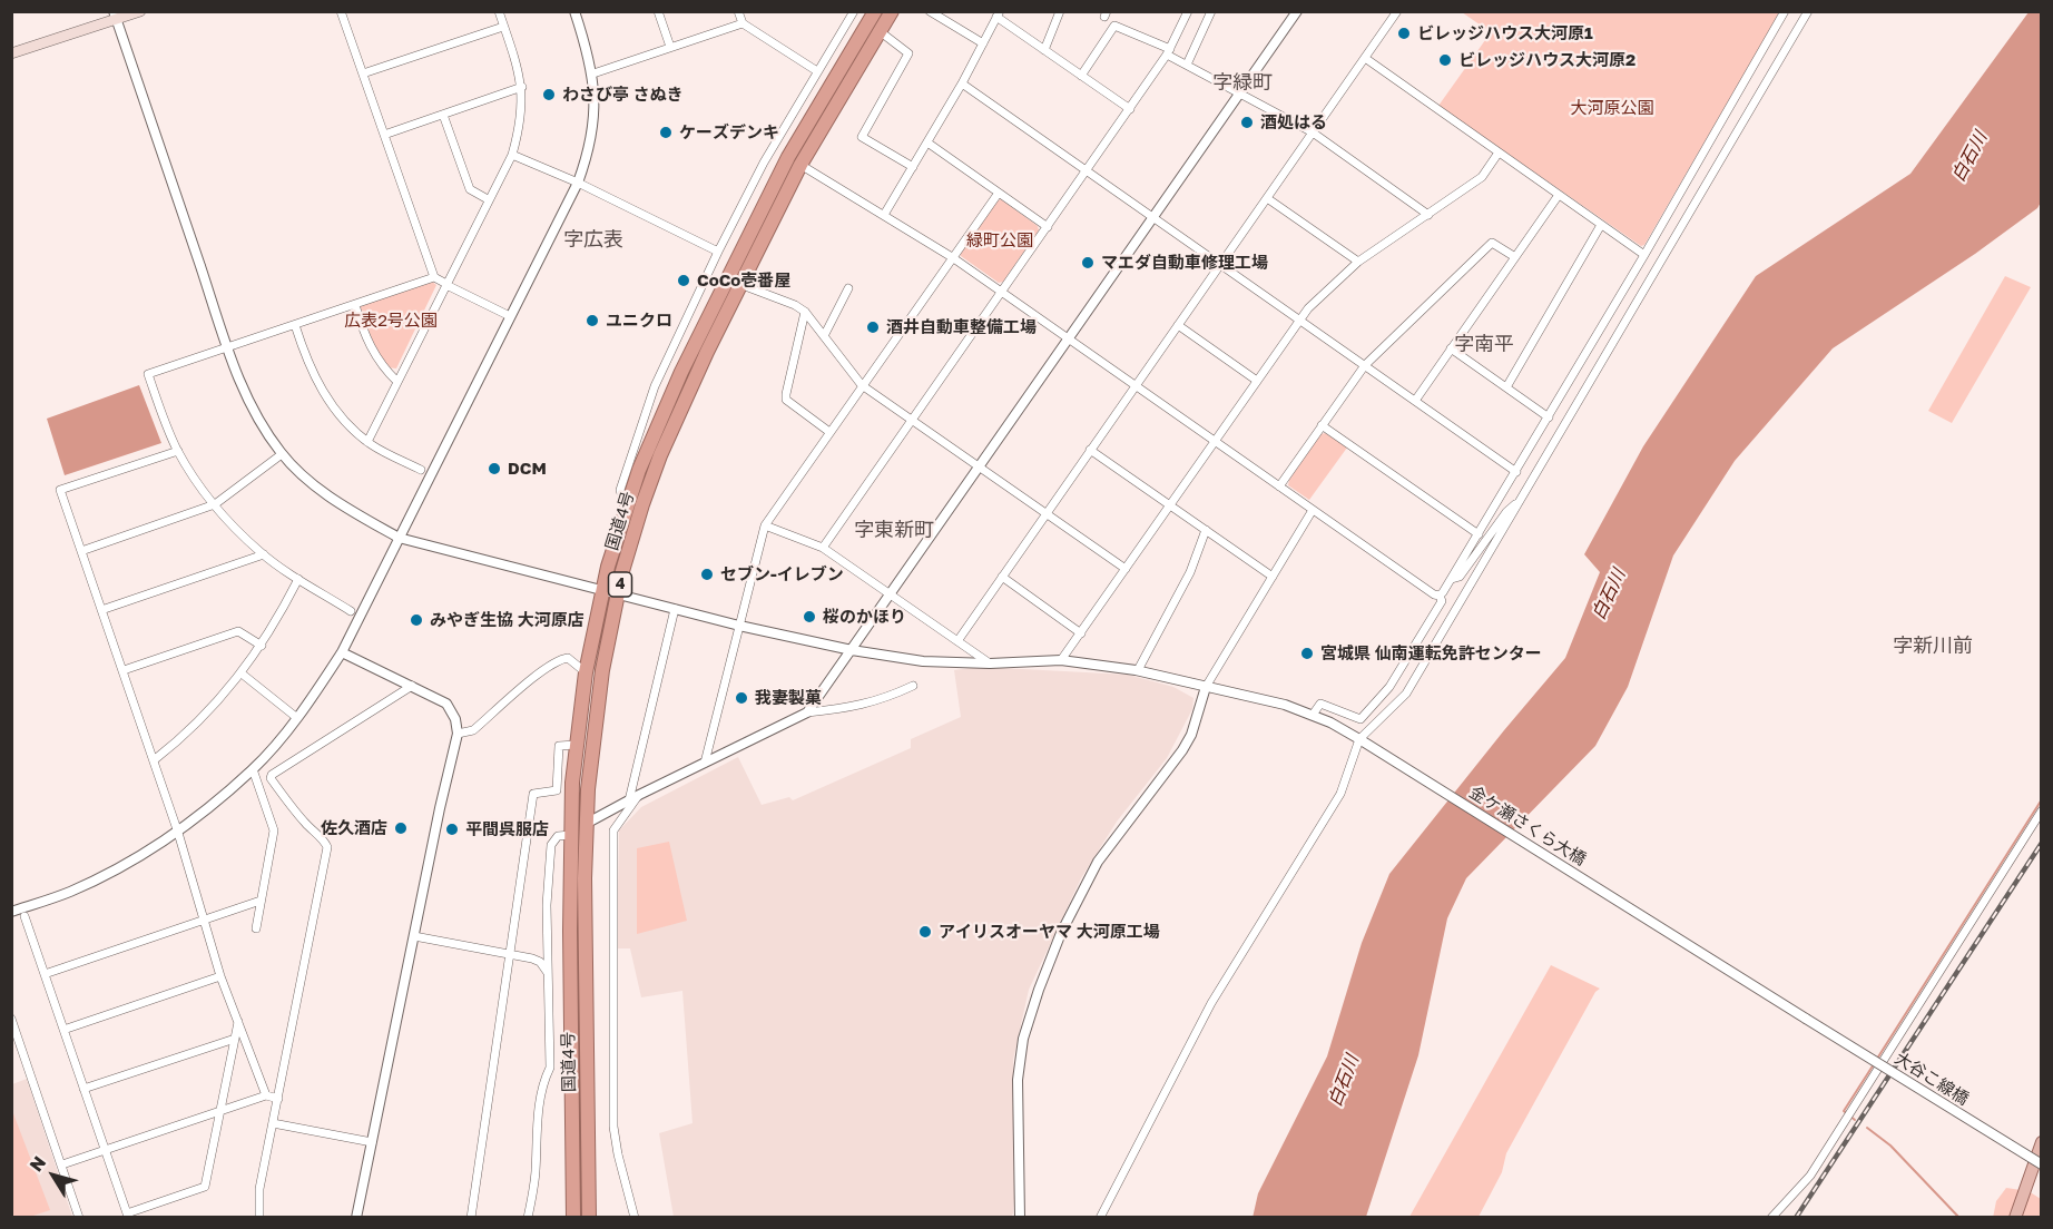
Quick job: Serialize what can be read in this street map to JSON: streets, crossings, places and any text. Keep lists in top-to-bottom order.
{
  "streets": {
    "highway": ["国道4号", "4"],
    "street": ["金ケ瀬さくら大橋", "大谷こ線橋"]
  },
  "crossings": [
    ["国道4号", "金ケ瀬さくら大橋"],
    ["金ケ瀬さくら大橋", "大谷こ線橋"]
  ],
  "districts": [
    "字緑町",
    "字広表",
    "字南平",
    "字東新町",
    "字新川前"
  ],
  "water": ["白石川"],
  "parks": ["大河原公園", "緑町公園", "広表2号公園"],
  "places": [
    "ビレッジハウス大河原1",
    "ビレッジハウス大河原2",
    "わさび亭 さぬき",
    "酒処はる",
    "ケーズデンキ",
    "マエダ自動車修理工場",
    "CoCo壱番屋",
    "ユニクロ",
    "酒井自動車整備工場",
    "DCM",
    "セブン-イレブン",
    "桜のかほり",
    "みやぎ生協 大河原店",
    "宮城県 仙南運転免許センター",
    "我妻製菓",
    "佐久酒店",
    "平間呉服店",
    "アイリスオーヤマ 大河原工場"
  ],
  "north": "top left"
}
